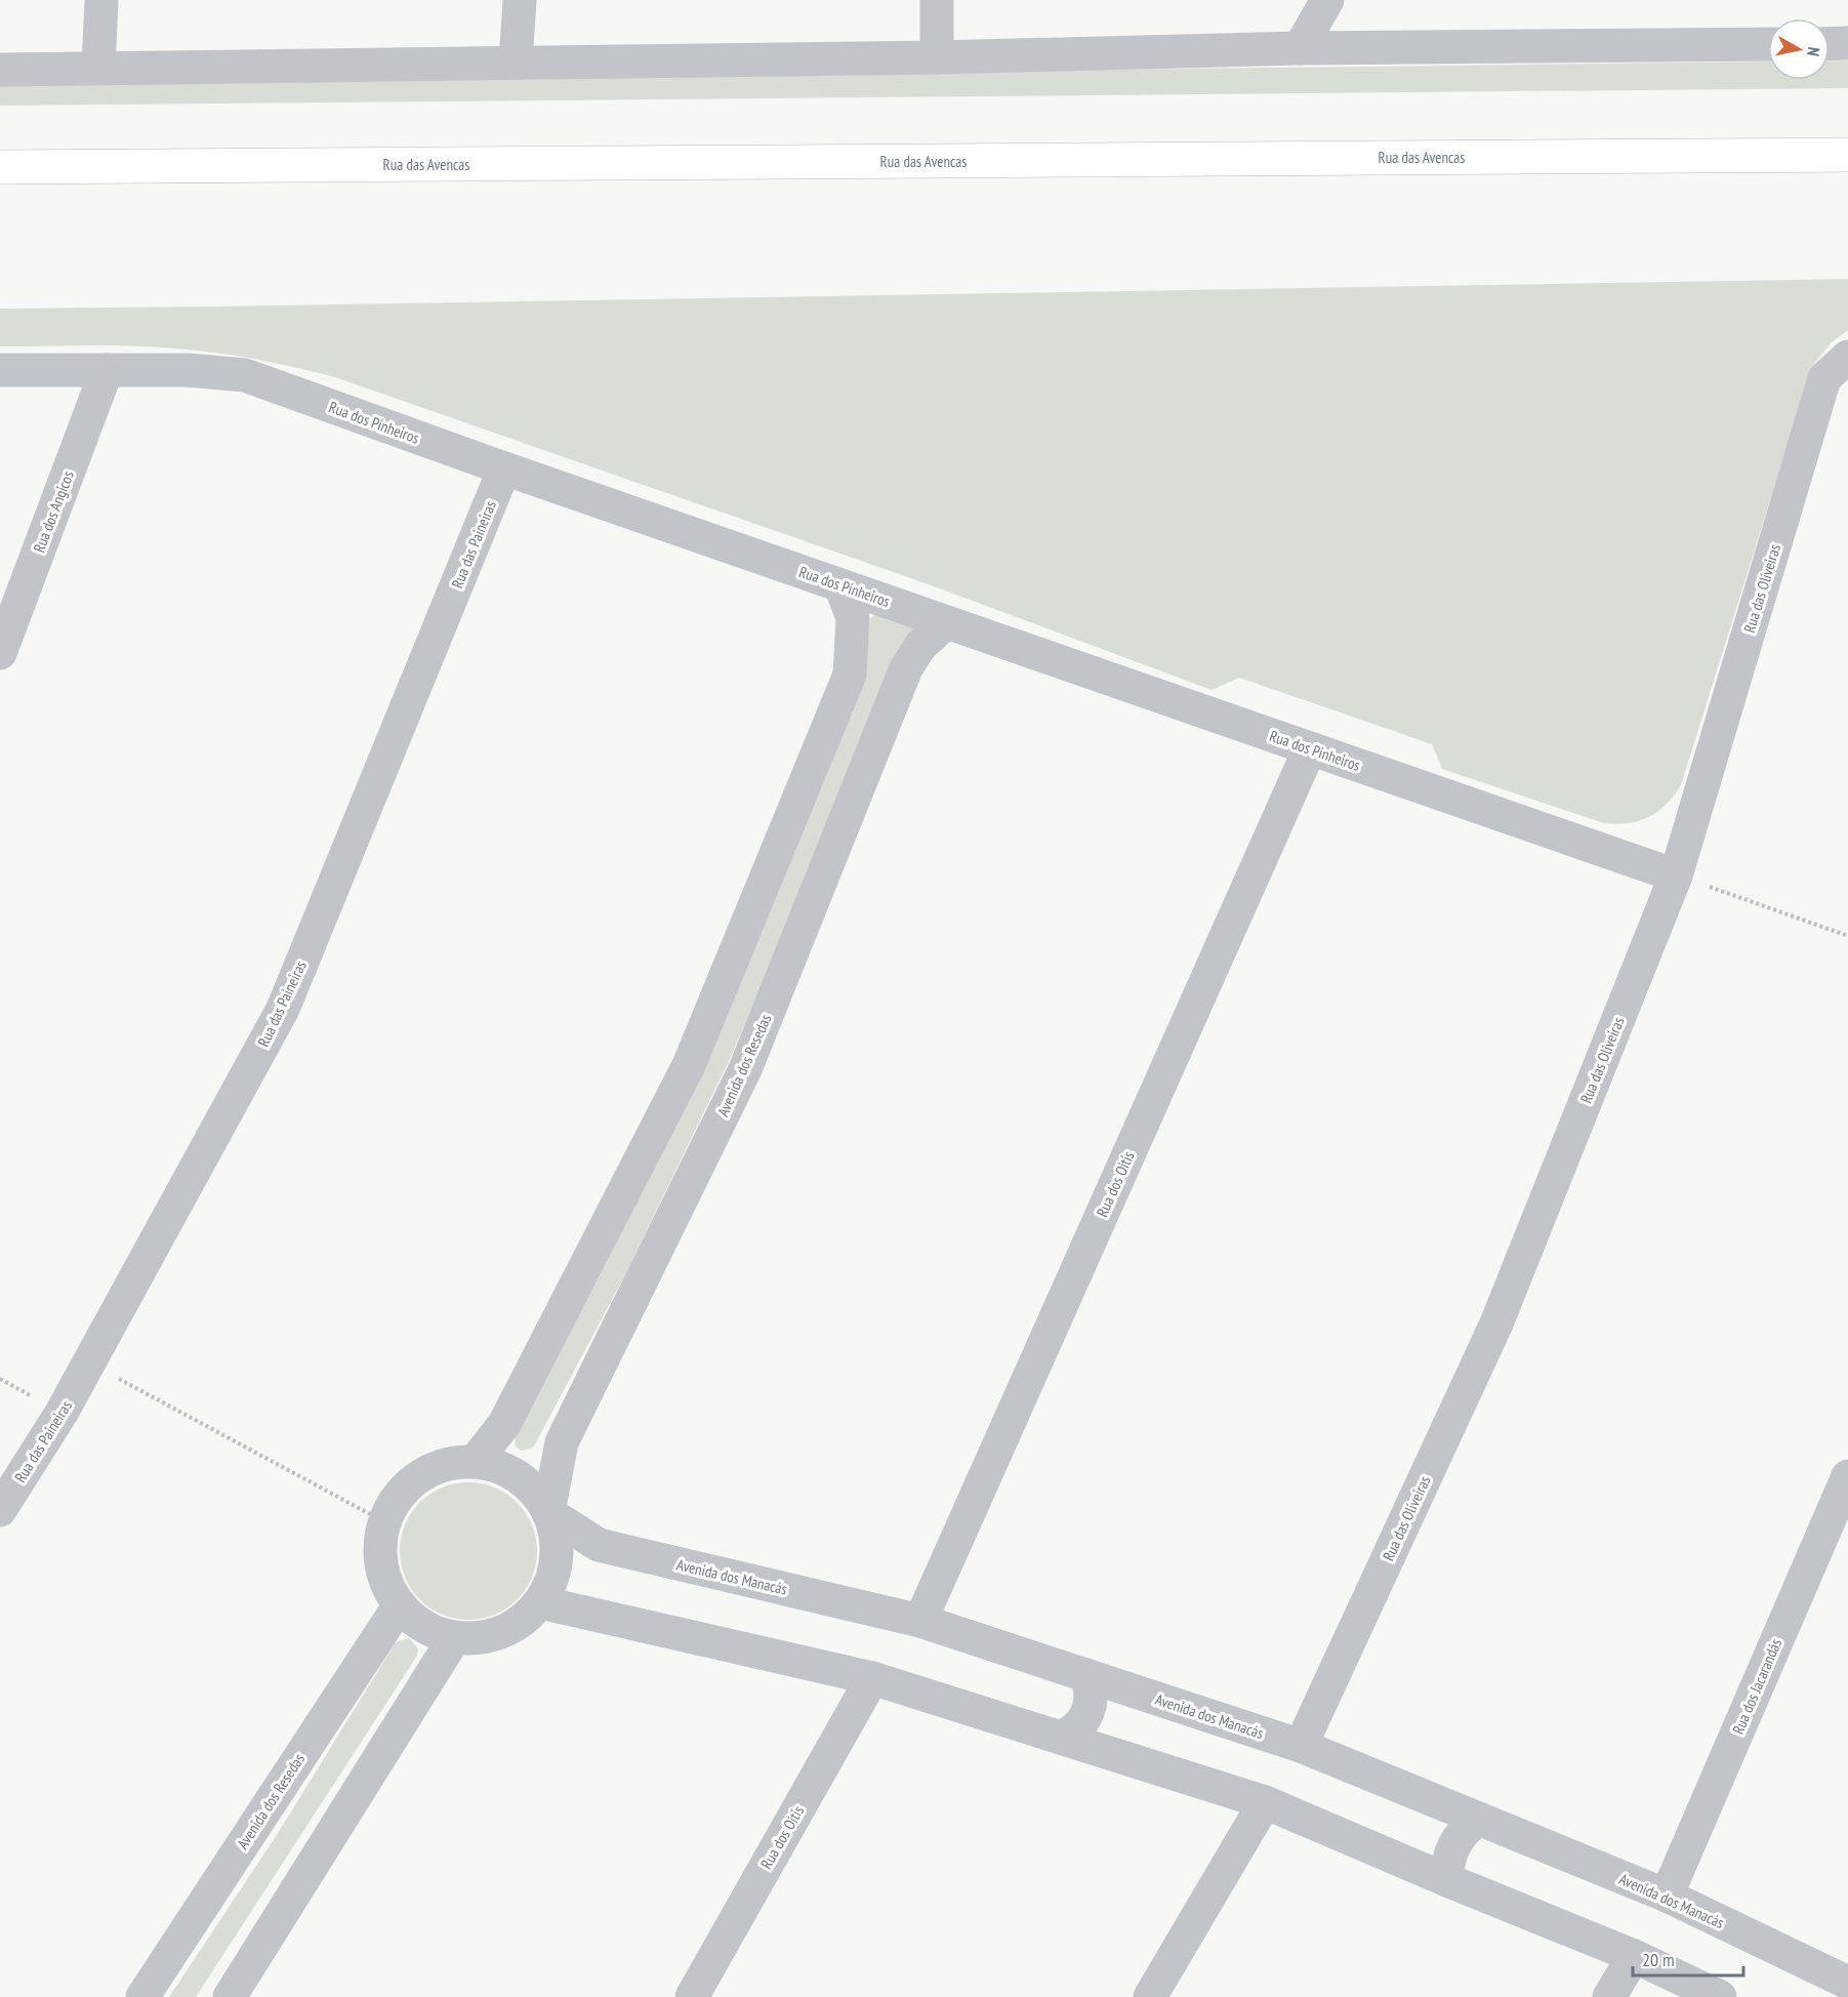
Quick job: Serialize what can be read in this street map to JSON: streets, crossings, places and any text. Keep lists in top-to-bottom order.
{
  "streets": {
    "street": [
      "Rua das Avencas",
      "Rua dos Pinheiros",
      "Rua dos Angicos",
      "Rua das Paineiras",
      "Rua das Oliveiras",
      "Avenida dos Resedas",
      "Rua dos Oitis",
      "Avenida dos Manacás",
      "Rua dos Jacarandás"
    ]
  },
  "crossings": [
    ["Rua dos Pinheiros", "Rua dos Angicos"],
    ["Rua dos Pinheiros", "Rua das Paineiras"],
    ["Rua dos Pinheiros", "Rua das Oliveiras"],
    ["Rua dos Pinheiros", "Avenida dos Resedas"],
    ["Rua dos Pinheiros", "Rua dos Oitis"],
    ["Rua das Oliveiras", "Avenida dos Manacás"],
    ["Avenida dos Resedas", "Avenida dos Manacás"],
    ["Rua dos Oitis", "Avenida dos Manacás"],
    ["Avenida dos Manacás", "Rua dos Jacarandás"]
  ],
  "scale_bar": "20 m",
  "north": "right"
}
